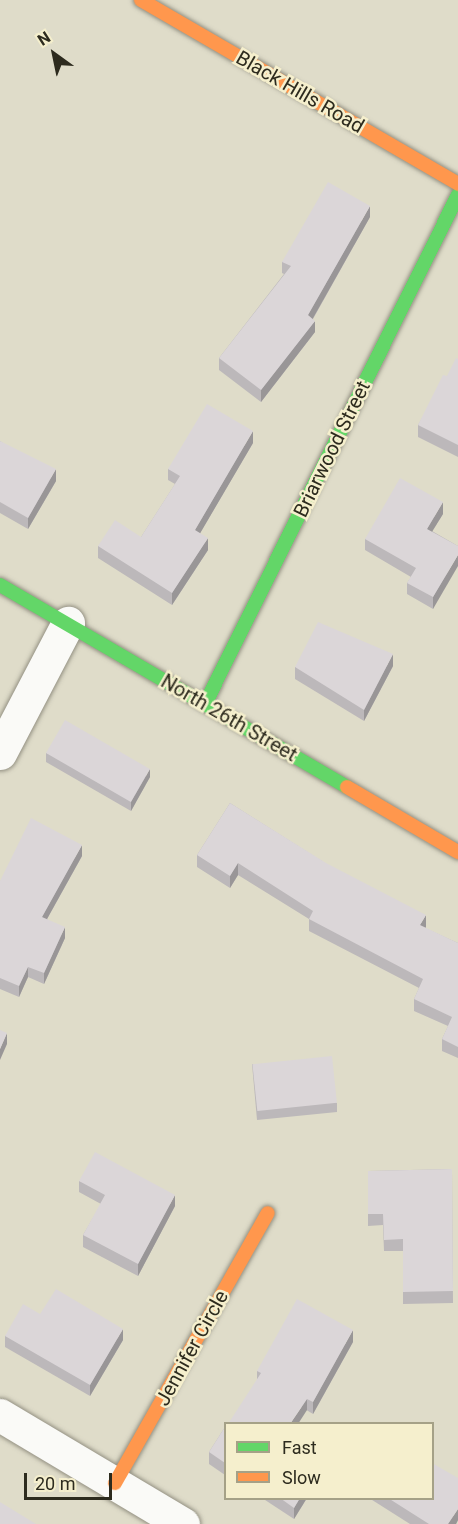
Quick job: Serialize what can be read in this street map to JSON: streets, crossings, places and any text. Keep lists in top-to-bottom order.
{
  "streets": {
    "street": [
      "Black Hills Road",
      "Briarwood Street",
      "North 26th Street",
      "Jennifer Circle"
    ]
  },
  "crossings": [
    ["Briarwood Street", "North 26th Street"]
  ],
  "legend": ["Fast", "Slow"],
  "scale_bar": "20 m",
  "north": "top left"
}
